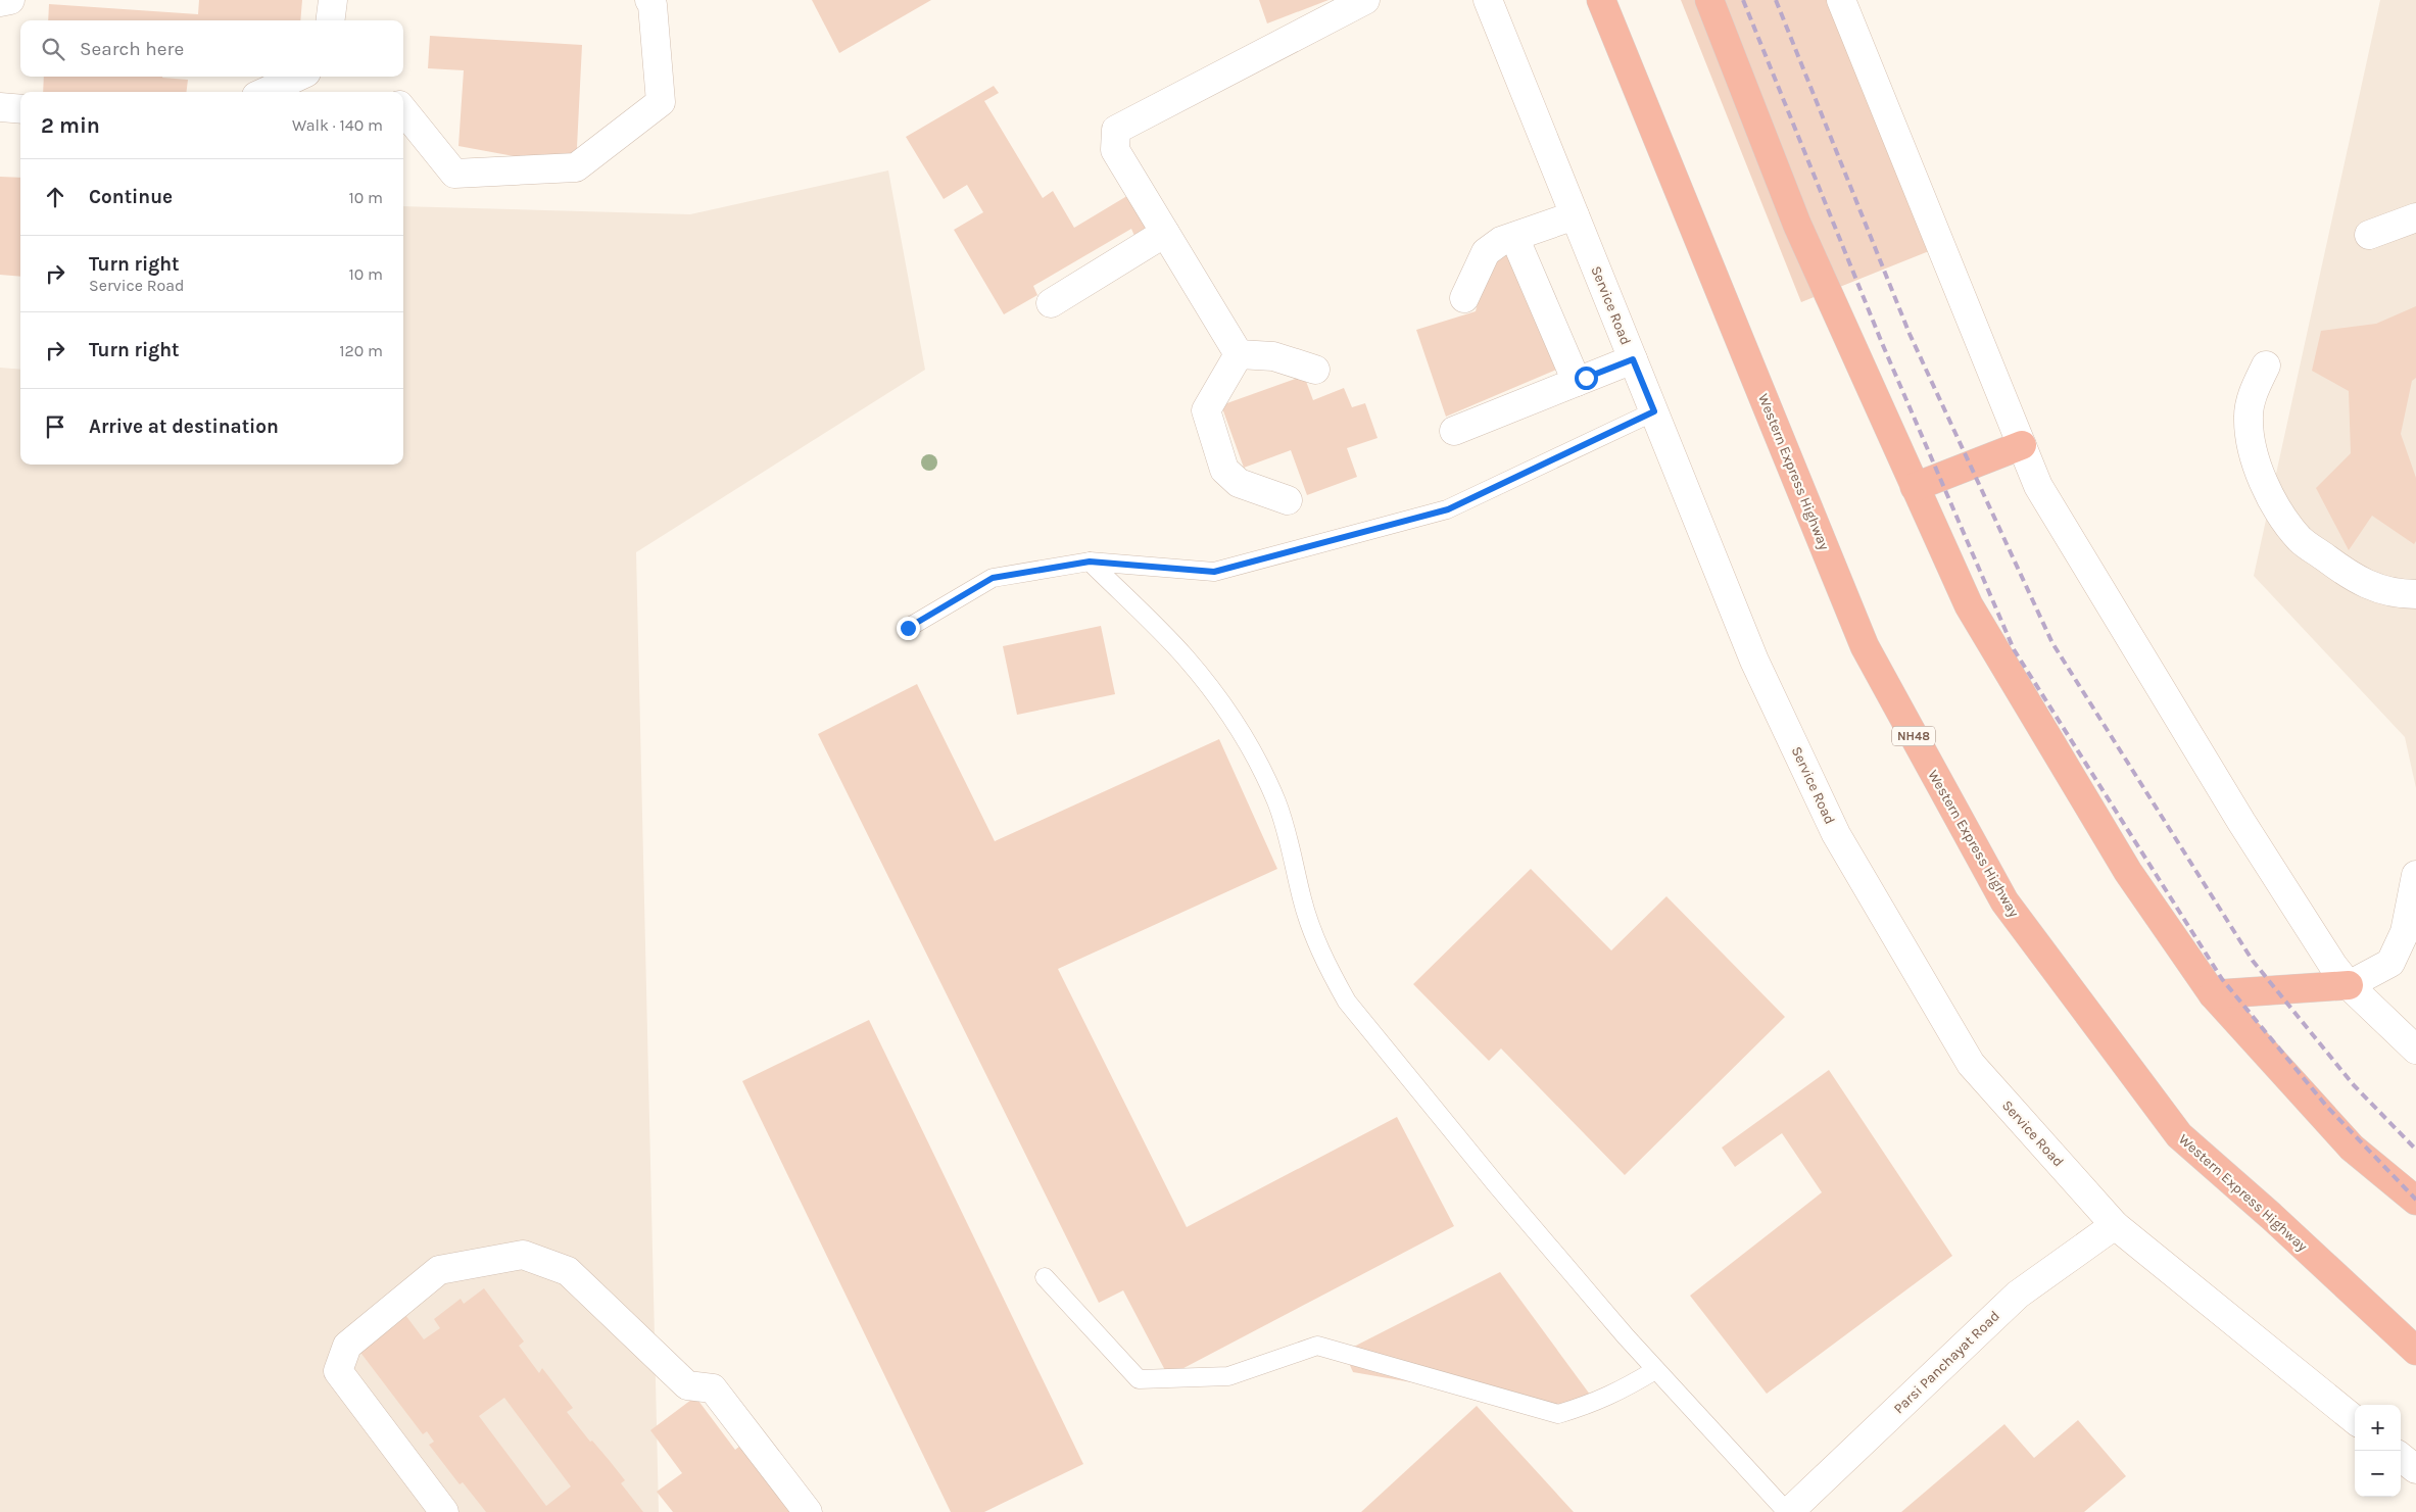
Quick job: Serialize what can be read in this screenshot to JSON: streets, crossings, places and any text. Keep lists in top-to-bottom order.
{
  "streets": {
    "highway": ["Western Express Highway", "NH48"],
    "street": ["Service Road", "Parsi Panchayat Road"]
  },
  "crossings": [
    ["Service Road", "Parsi Panchayat Road"]
  ],
  "page": {
    "search": "Search here",
    "heading": ["2 min", "Walk · 140 m"],
    "list": [
      ["Continue", "10 m"],
      ["Turn right", "Service Road", "10 m"],
      ["Turn right", "120 m"],
      "Arrive at destination"
    ],
    "map_buttons": ["+", "−"]
  }
}
